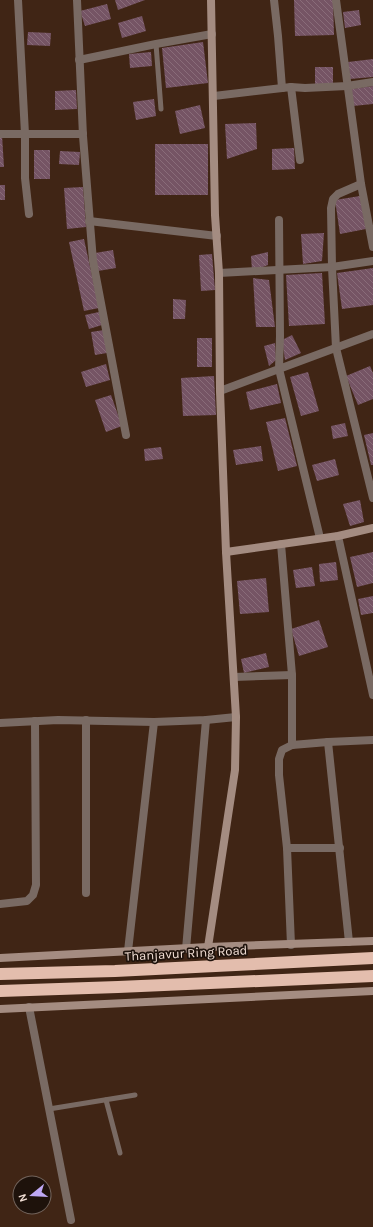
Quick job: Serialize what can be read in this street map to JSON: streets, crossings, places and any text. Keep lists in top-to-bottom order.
{
  "streets": {
    "highway": ["Thanjavur Ring Road"]
  },
  "north": "left"
}
